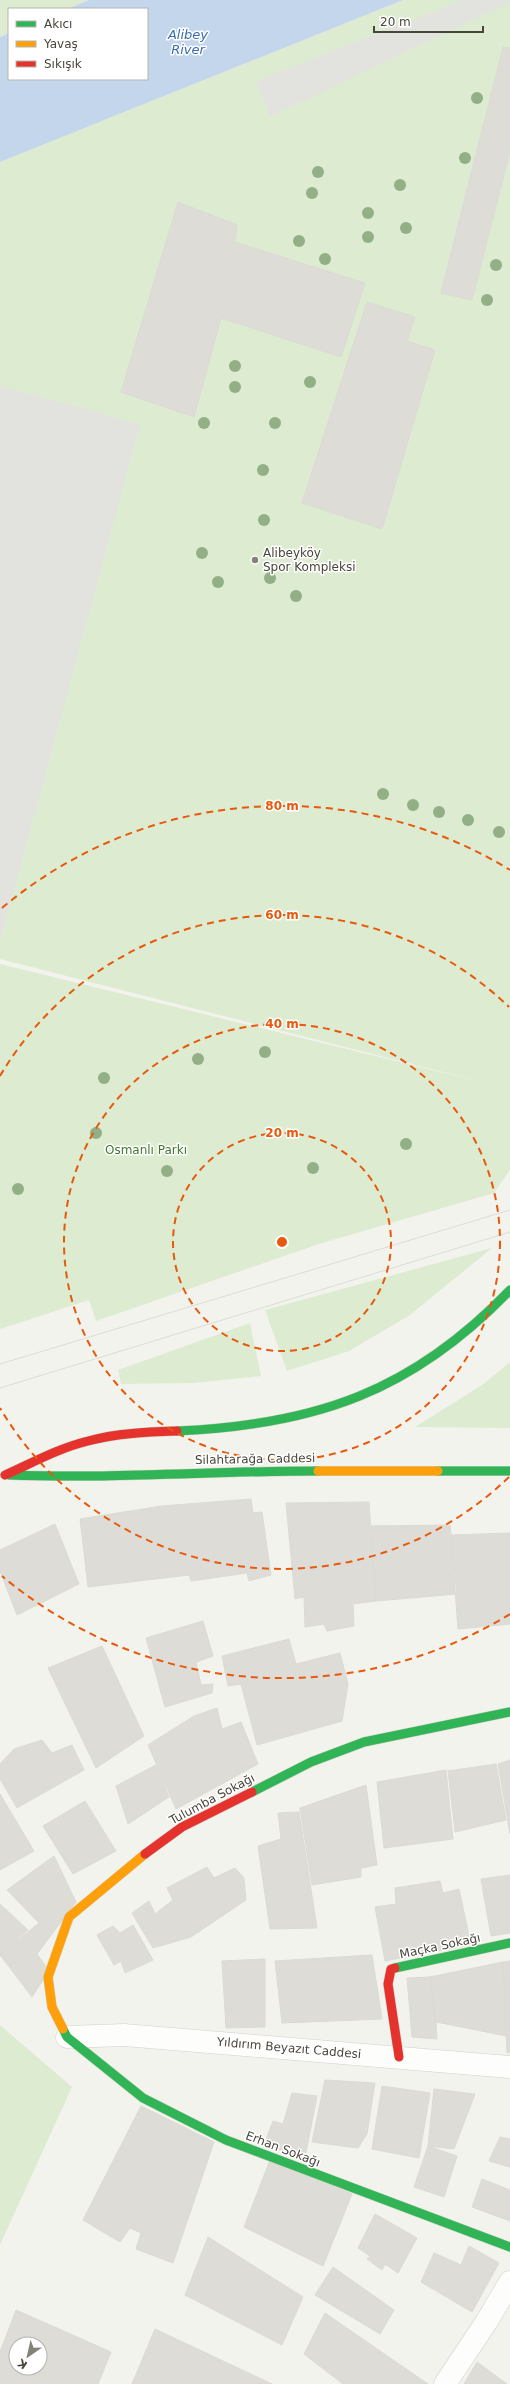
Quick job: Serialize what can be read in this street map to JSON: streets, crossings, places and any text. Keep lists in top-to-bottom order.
{
  "streets": {
    "street": [
      "Silahtarağa Caddesi",
      "Tulumba Sokağı",
      "Maçka Sokağı",
      "Yıldırım Beyazıt Caddesi",
      "Erhan Sokağı"
    ]
  },
  "crossings": [
    ["Tulumba Sokağı", "Yıldırım Beyazıt Caddesi"],
    ["Tulumba Sokağı", "Erhan Sokağı"],
    ["Maçka Sokağı", "Yıldırım Beyazıt Caddesi"],
    ["Yıldırım Beyazıt Caddesi", "Erhan Sokağı"]
  ],
  "water": ["Alibey River"],
  "parks": ["Osmanlı Parkı"],
  "places": ["Alibeyköy Spor Kompleksi"],
  "legend": ["Akıcı", "Yavaş", "Sıkışık"],
  "scale_bar": "20 m",
  "north": "bottom left",
  "rings": [
    "80 m",
    "60 m",
    "40 m",
    "20 m"
  ]
}
